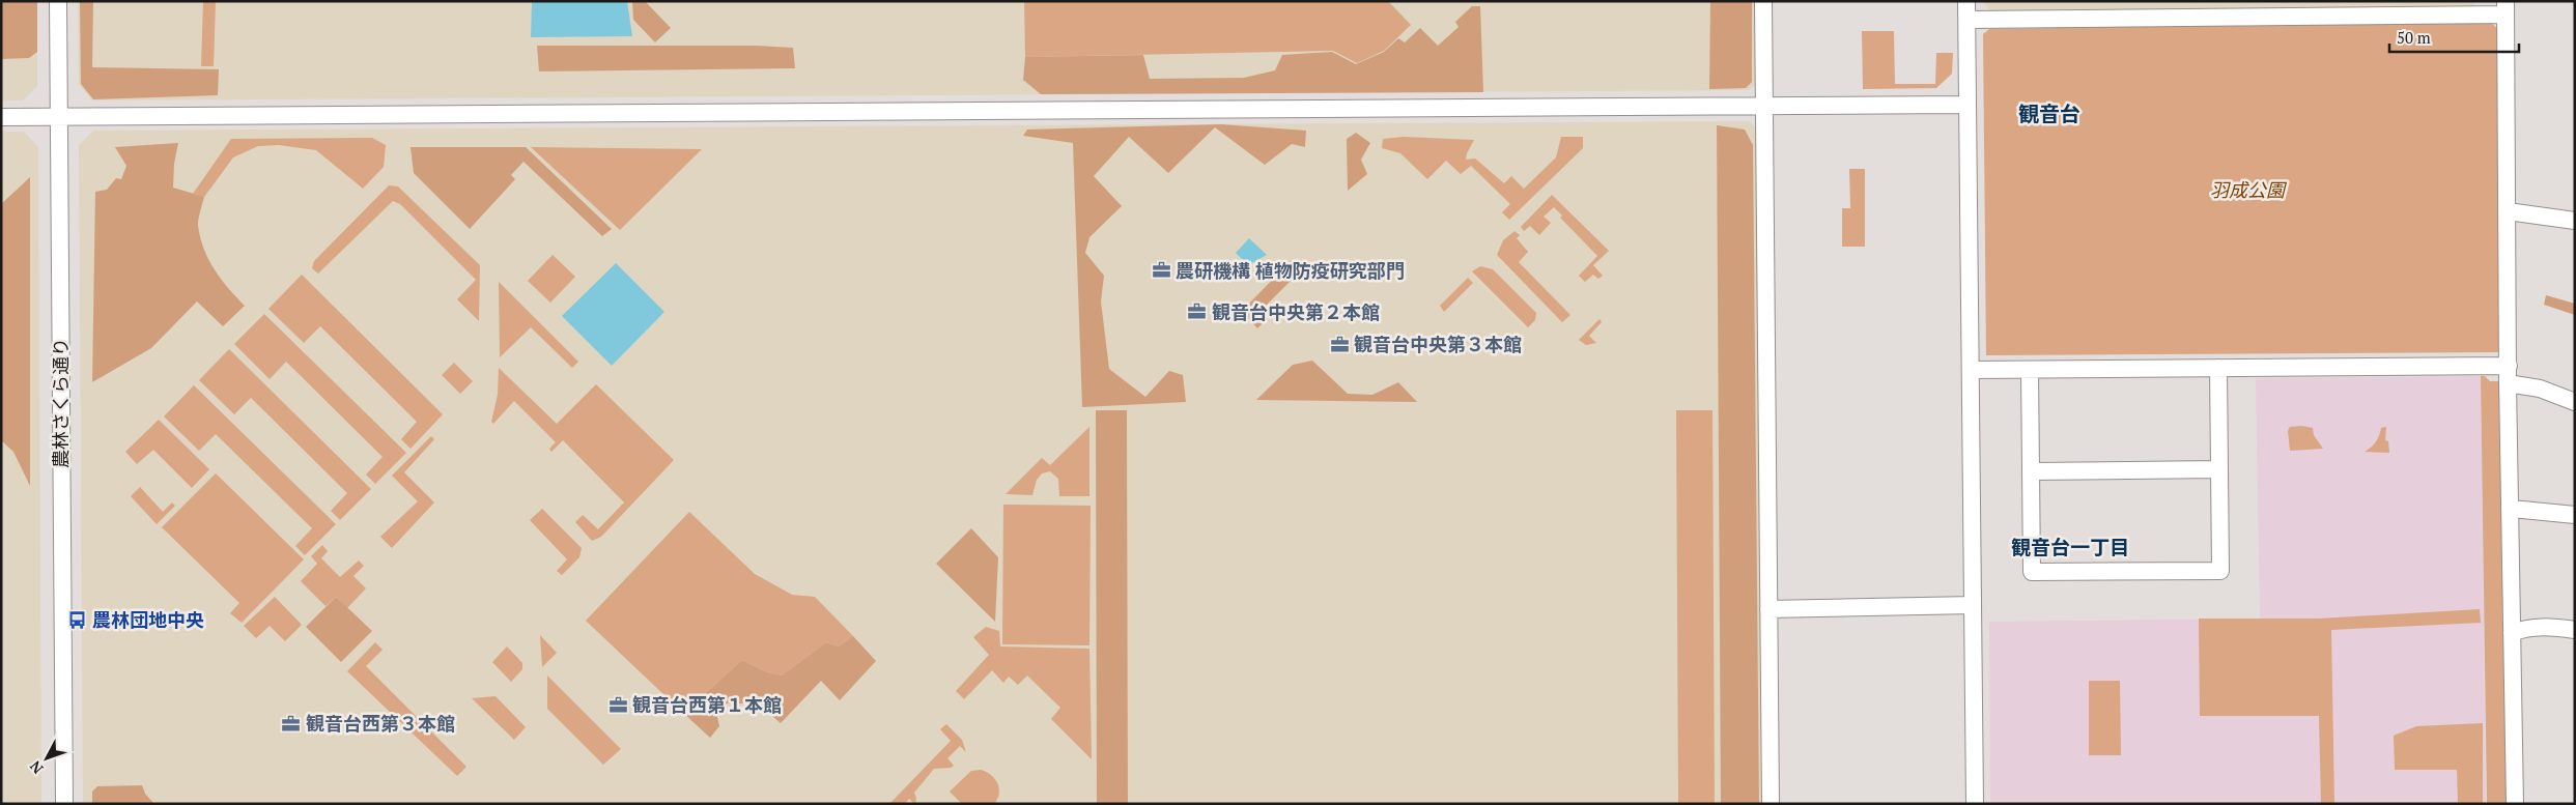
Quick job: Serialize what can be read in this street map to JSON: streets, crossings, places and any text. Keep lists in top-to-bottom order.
{
  "streets": {
    "street": ["農林さくら通り"]
  },
  "districts": ["観音台", "観音台一丁目"],
  "parks": ["羽成公園"],
  "places": {
    "office": [
      "農研機構 植物防疫研究部門",
      "観音台中央第２本館",
      "観音台中央第３本館",
      "観音台西第１本館",
      "観音台西第３本館"
    ],
    "bus stop": ["農林団地中央"]
  },
  "scale_bar": "50 m",
  "north": "bottom left"
}
